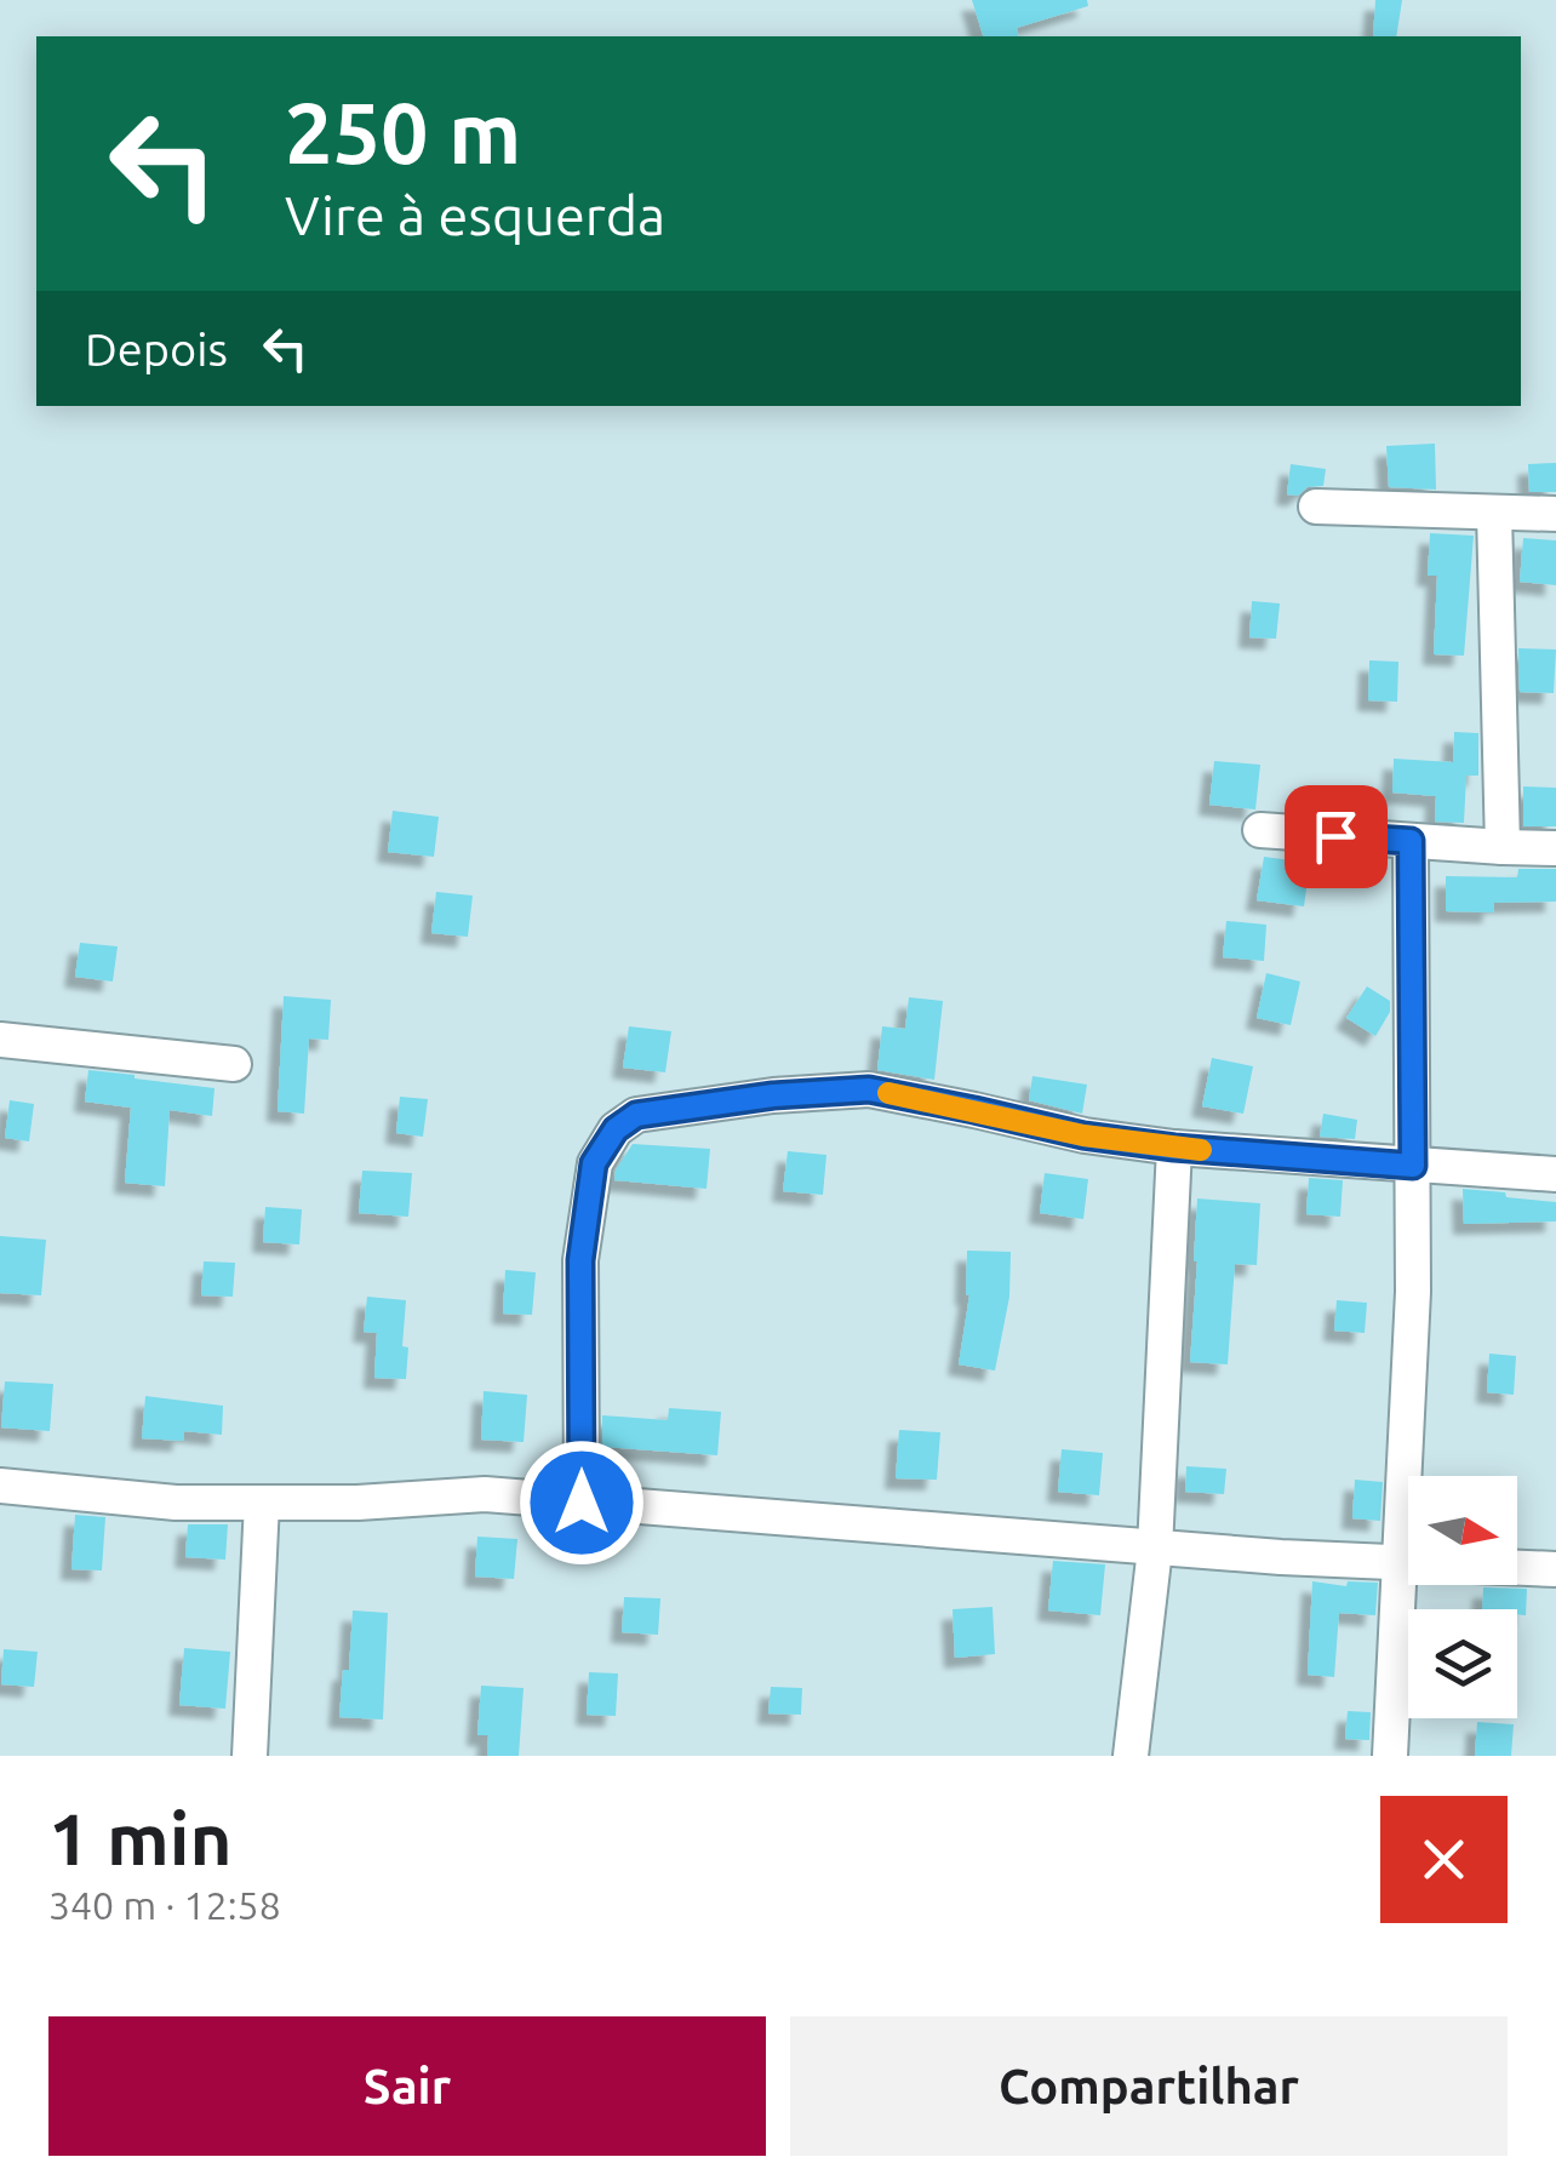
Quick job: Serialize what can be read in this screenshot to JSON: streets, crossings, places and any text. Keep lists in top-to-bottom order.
{
  "north": "right",
  "page": {
    "turn": ["250 m", "Vire à esquerda"],
    "then": "Depois",
    "heading": ["1 min", "340 m · 12:58"],
    "buttons": ["Sair", "Compartilhar"]
  }
}
